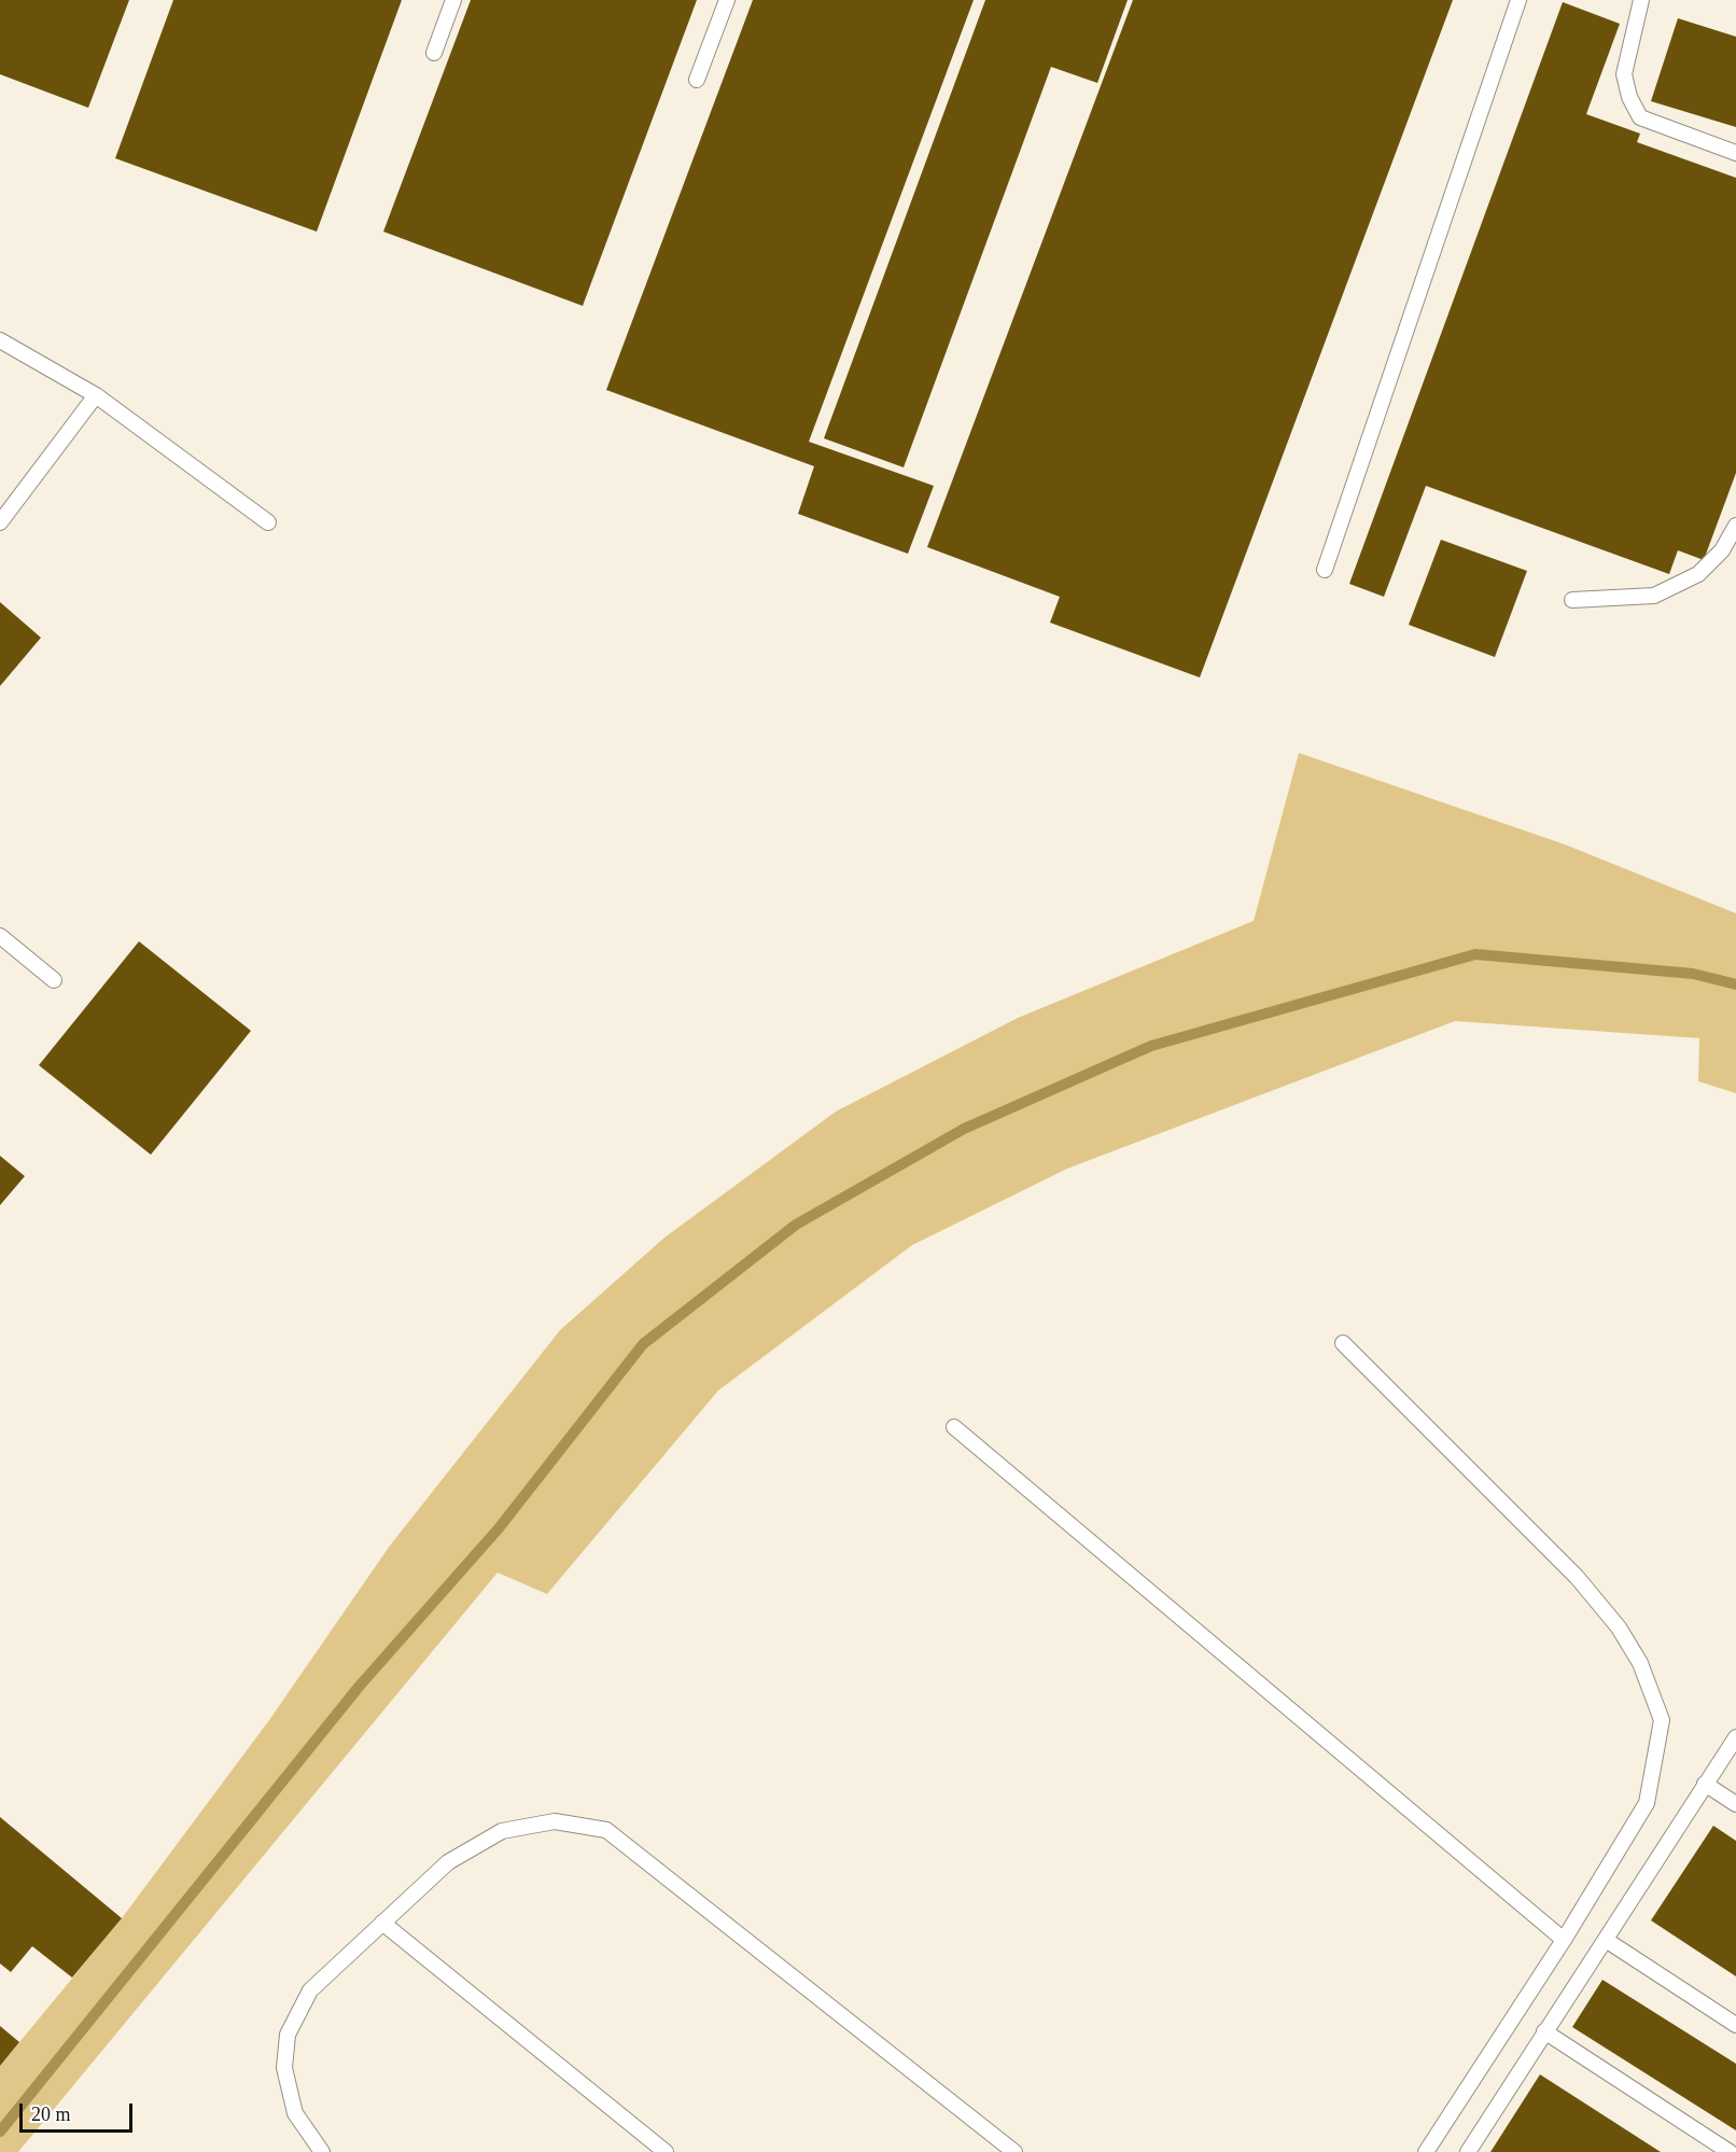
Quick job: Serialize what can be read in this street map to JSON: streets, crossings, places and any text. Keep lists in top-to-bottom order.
{
  "scale_bar": "20 m"
}
